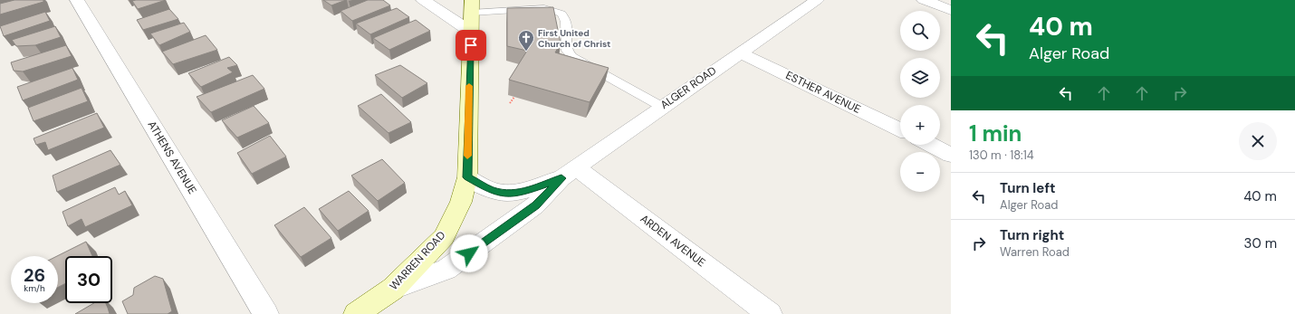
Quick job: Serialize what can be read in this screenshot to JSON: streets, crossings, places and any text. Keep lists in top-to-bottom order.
{
  "streets": {
    "main road": ["WARREN ROAD"],
    "street": [
      "ALGER ROAD",
      "ESTHER AVENUE",
      "ATHENS AVENUE",
      "ARDEN AVENUE"
    ]
  },
  "crossings": [
    ["ALGER ROAD", "ESTHER AVENUE"],
    ["ALGER ROAD", "ARDEN AVENUE"],
    ["ALGER ROAD", "WARREN ROAD"]
  ],
  "places": {
    "church": ["First United Church of Christ"]
  },
  "page": {
    "turn": ["40 m", "Alger Road"],
    "map_buttons": ["+", "−"],
    "heading": ["1 min", "130 m · 18:14"],
    "list": [
      {
        "name": "Turn left",
        "note": "Alger Road",
        "value": "40 m"
      },
      {
        "name": "Turn right",
        "note": "Warren Road",
        "value": "30 m"
      }
    ],
    "speed": "26 km/h",
    "limit": "30"
  }
}
